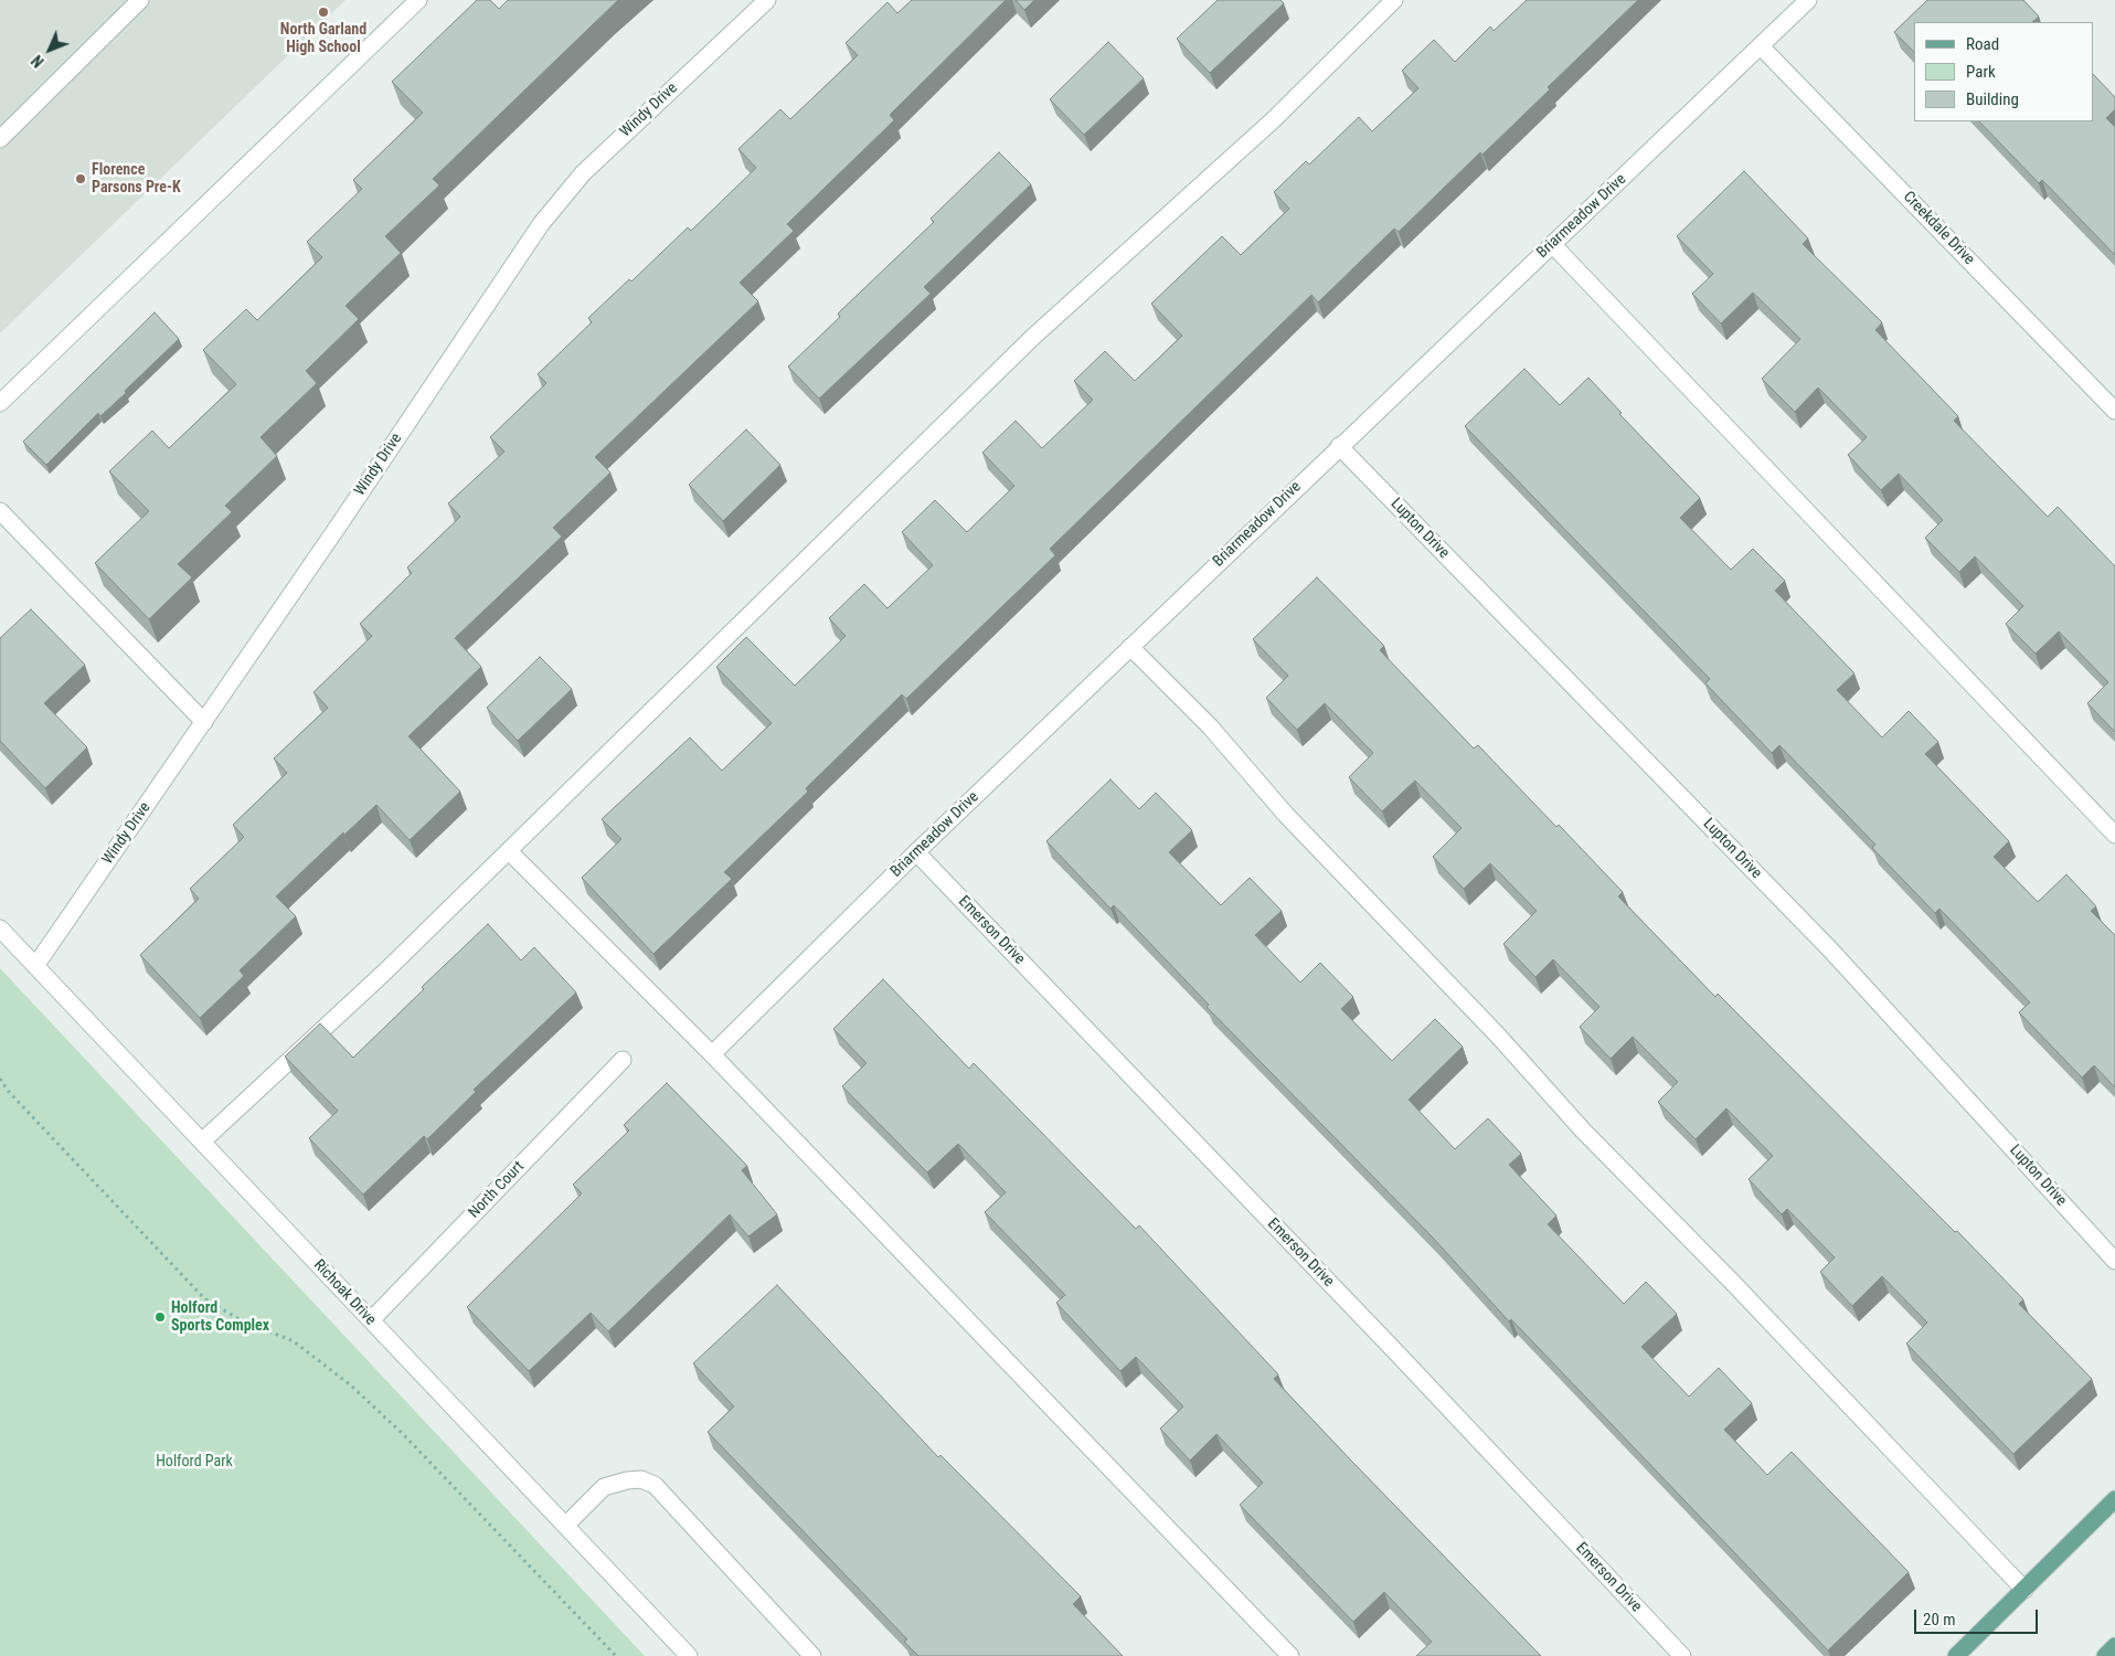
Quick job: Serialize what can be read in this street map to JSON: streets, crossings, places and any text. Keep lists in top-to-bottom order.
{
  "streets": {
    "street": [
      "Windy Drive",
      "Briarmeadow Drive",
      "Creekdale Drive",
      "Lupton Drive",
      "Emerson Drive",
      "North Court",
      "Richoak Drive"
    ]
  },
  "crossings": [
    ["Windy Drive", "Richoak Drive"],
    ["Briarmeadow Drive", "Creekdale Drive"],
    ["Briarmeadow Drive", "Lupton Drive"],
    ["Briarmeadow Drive", "Emerson Drive"],
    ["North Court", "Richoak Drive"]
  ],
  "parks": ["Holford Park"],
  "places": ["North Garland High School", "Florence Parsons Pre-K", "Holford Sports Complex"],
  "legend": ["Road", "Park", "Building"],
  "scale_bar": "20 m",
  "north": "bottom left"
}
